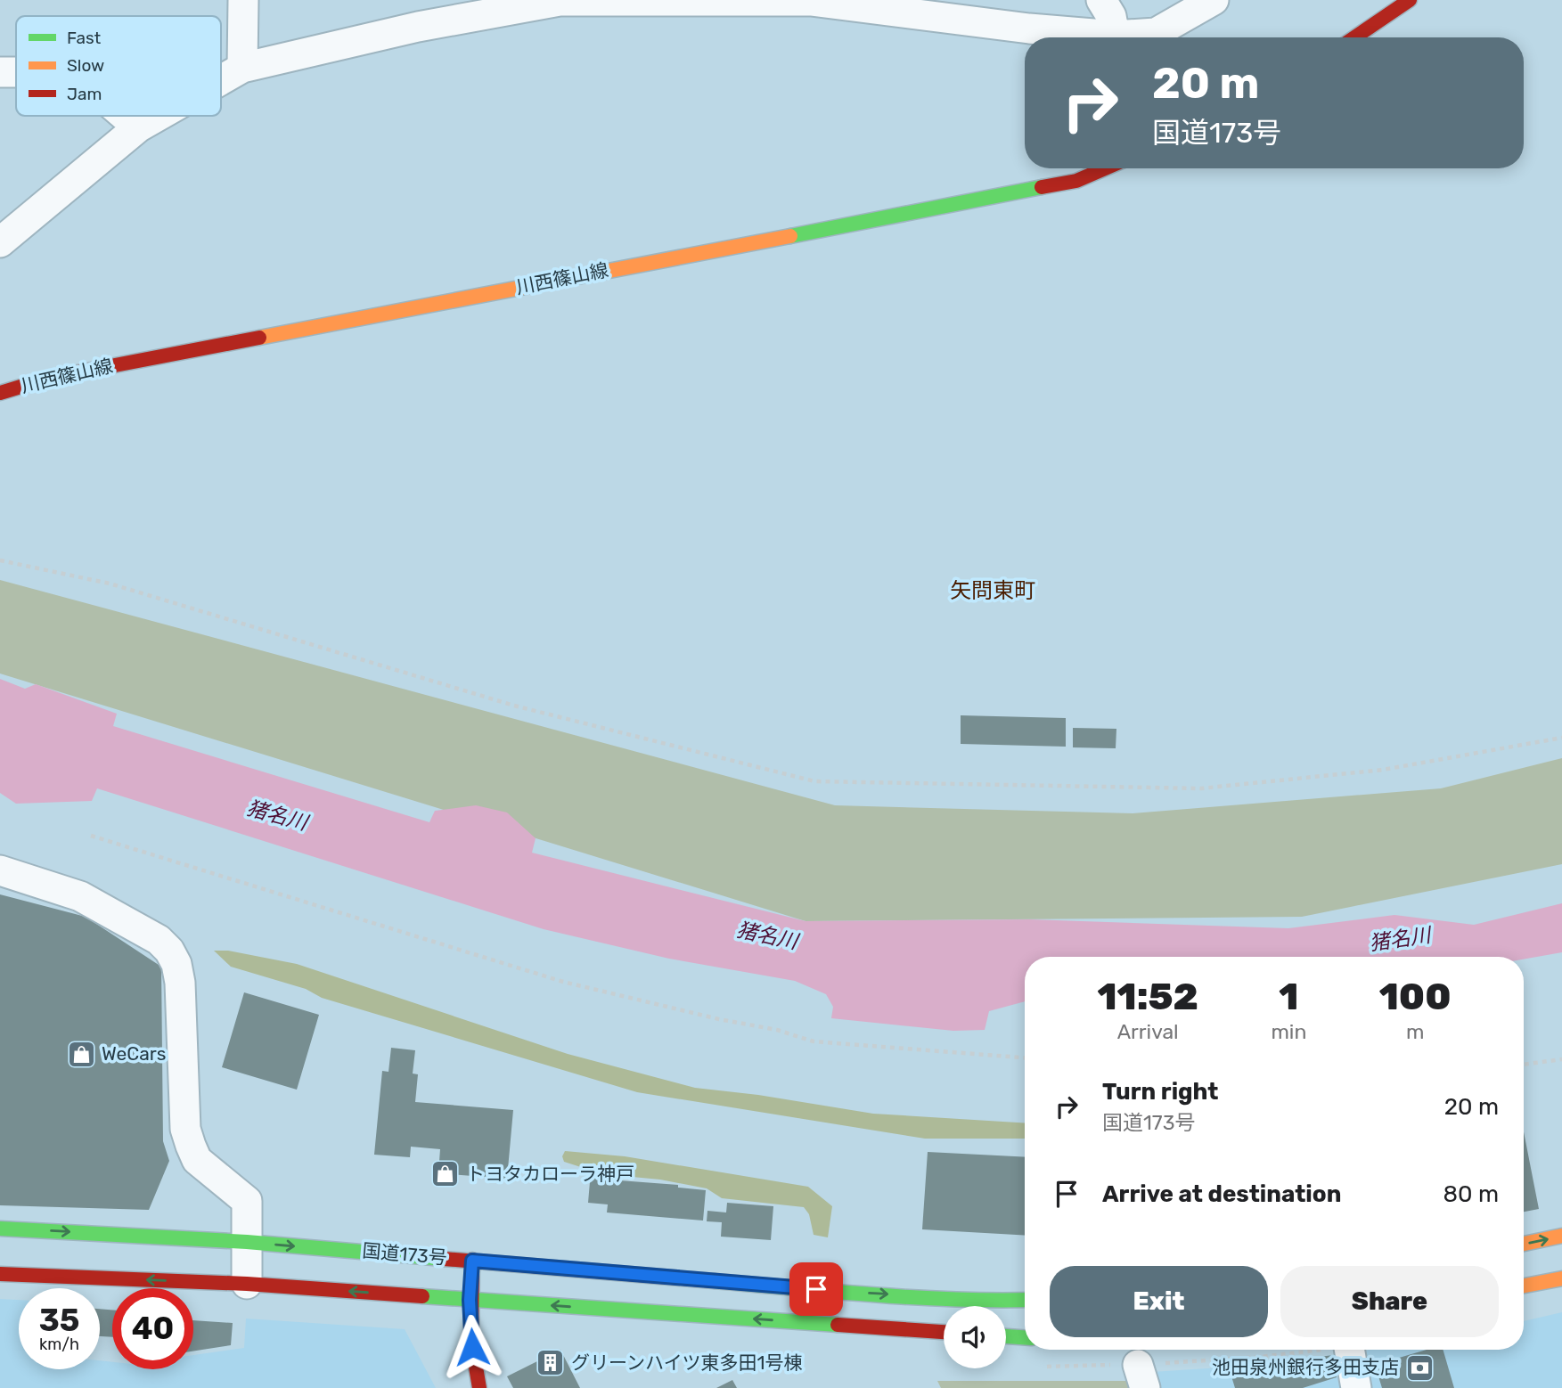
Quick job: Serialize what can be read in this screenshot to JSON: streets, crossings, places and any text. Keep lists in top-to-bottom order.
{
  "streets": {
    "main road": ["川西篠山線", "国道173号"]
  },
  "districts": ["矢問東町"],
  "water": ["猪名川"],
  "places": {
    "shop": ["WeCars", "トヨタカローラ神戸"],
    "building": ["グリーンハイツ東多田1号棟"],
    "bank": ["池田泉州銀行多田支店"]
  },
  "legend": ["Fast", "Slow", "Jam"],
  "page": {
    "turn": ["20 m", "国道173号"],
    "eta": [
      "11:52",
      "Arrival",
      "1",
      "min",
      "100",
      "m"
    ],
    "list": [
      {
        "name": "Turn right",
        "note": "国道173号",
        "value": "20 m"
      },
      {
        "name": "Arrive at destination",
        "value": "80 m"
      }
    ],
    "buttons": ["Exit", "Share"],
    "speed": "35 km/h",
    "limit": "40"
  }
}
